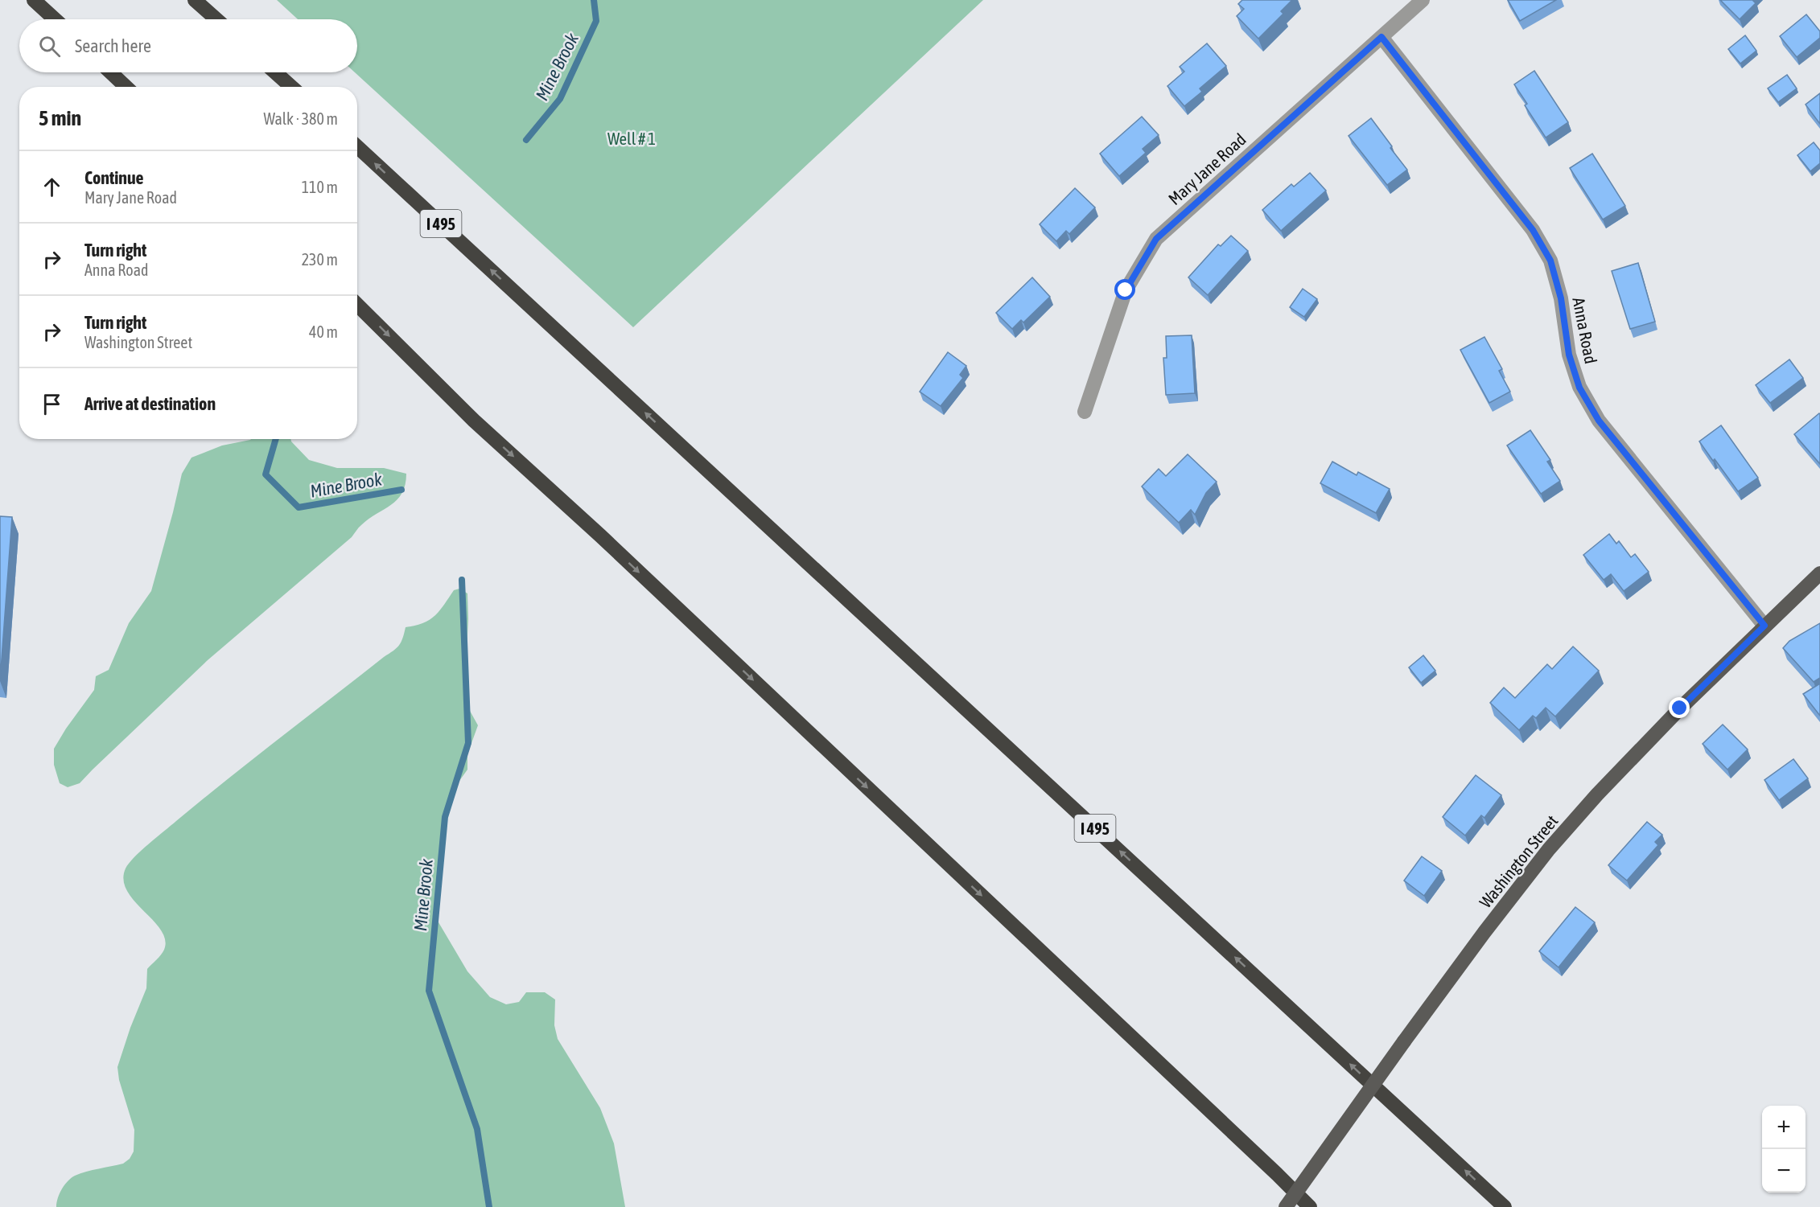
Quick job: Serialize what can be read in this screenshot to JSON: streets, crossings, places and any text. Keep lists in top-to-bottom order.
{
  "streets": {
    "highway": ["I 495"],
    "main road": ["Washington Street"],
    "street": ["Mary Jane Road", "Anna Road"]
  },
  "crossings": [
    ["Mary Jane Road", "Anna Road"],
    ["Anna Road", "Washington Street"]
  ],
  "water": ["Mine Brook"],
  "parks": ["Well # 1"],
  "page": {
    "search": "Search here",
    "heading": ["5 min", "Walk · 380 m"],
    "list": [
      ["Continue", "Mary Jane Road", "110 m"],
      ["Turn right", "Anna Road", "230 m"],
      ["Turn right", "Washington Street", "40 m"],
      "Arrive at destination"
    ],
    "map_buttons": ["+", "−"]
  }
}
